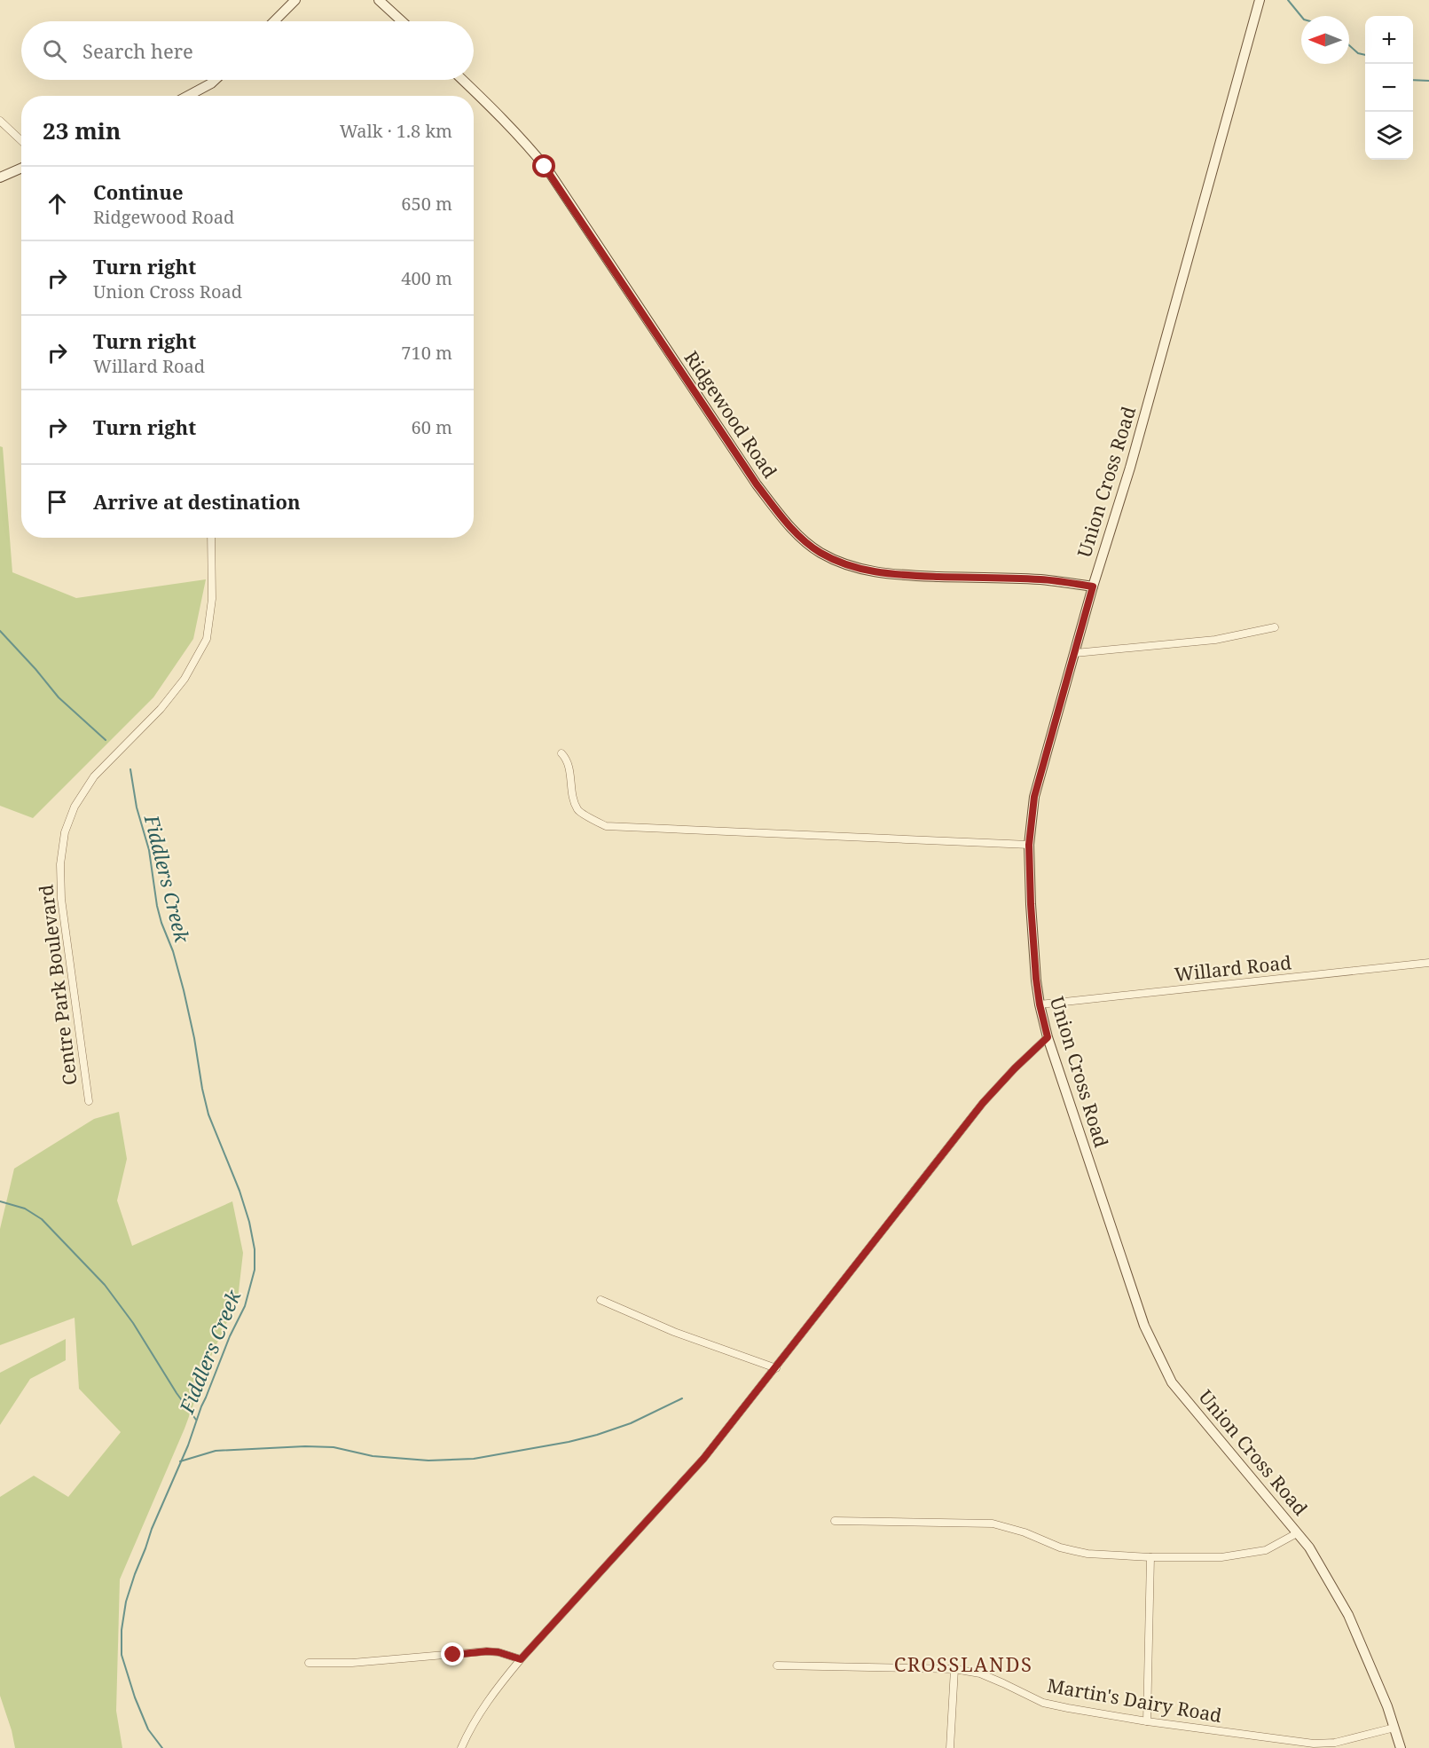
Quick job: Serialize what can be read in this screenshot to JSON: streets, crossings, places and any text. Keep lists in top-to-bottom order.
{
  "streets": {
    "main road": ["Ridgewood Road", "Union Cross Road"],
    "street": ["Willard Road", "Centre Park Boulevard", "Martin's Dairy Road"]
  },
  "crossings": [
    ["Ridgewood Road", "Union Cross Road"],
    ["Union Cross Road", "Willard Road"],
    ["Union Cross Road", "Martin's Dairy Road"]
  ],
  "districts": ["CROSSLANDS"],
  "water": ["Fiddlers Creek"],
  "north": "left",
  "page": {
    "map_buttons": ["+", "−"],
    "search": "Search here",
    "heading": ["23 min", "Walk · 1.8 km"],
    "list": [
      ["Continue", "Ridgewood Road", "650 m"],
      ["Turn right", "Union Cross Road", "400 m"],
      ["Turn right", "Willard Road", "710 m"],
      ["Turn right", "60 m"],
      "Arrive at destination"
    ]
  }
}
